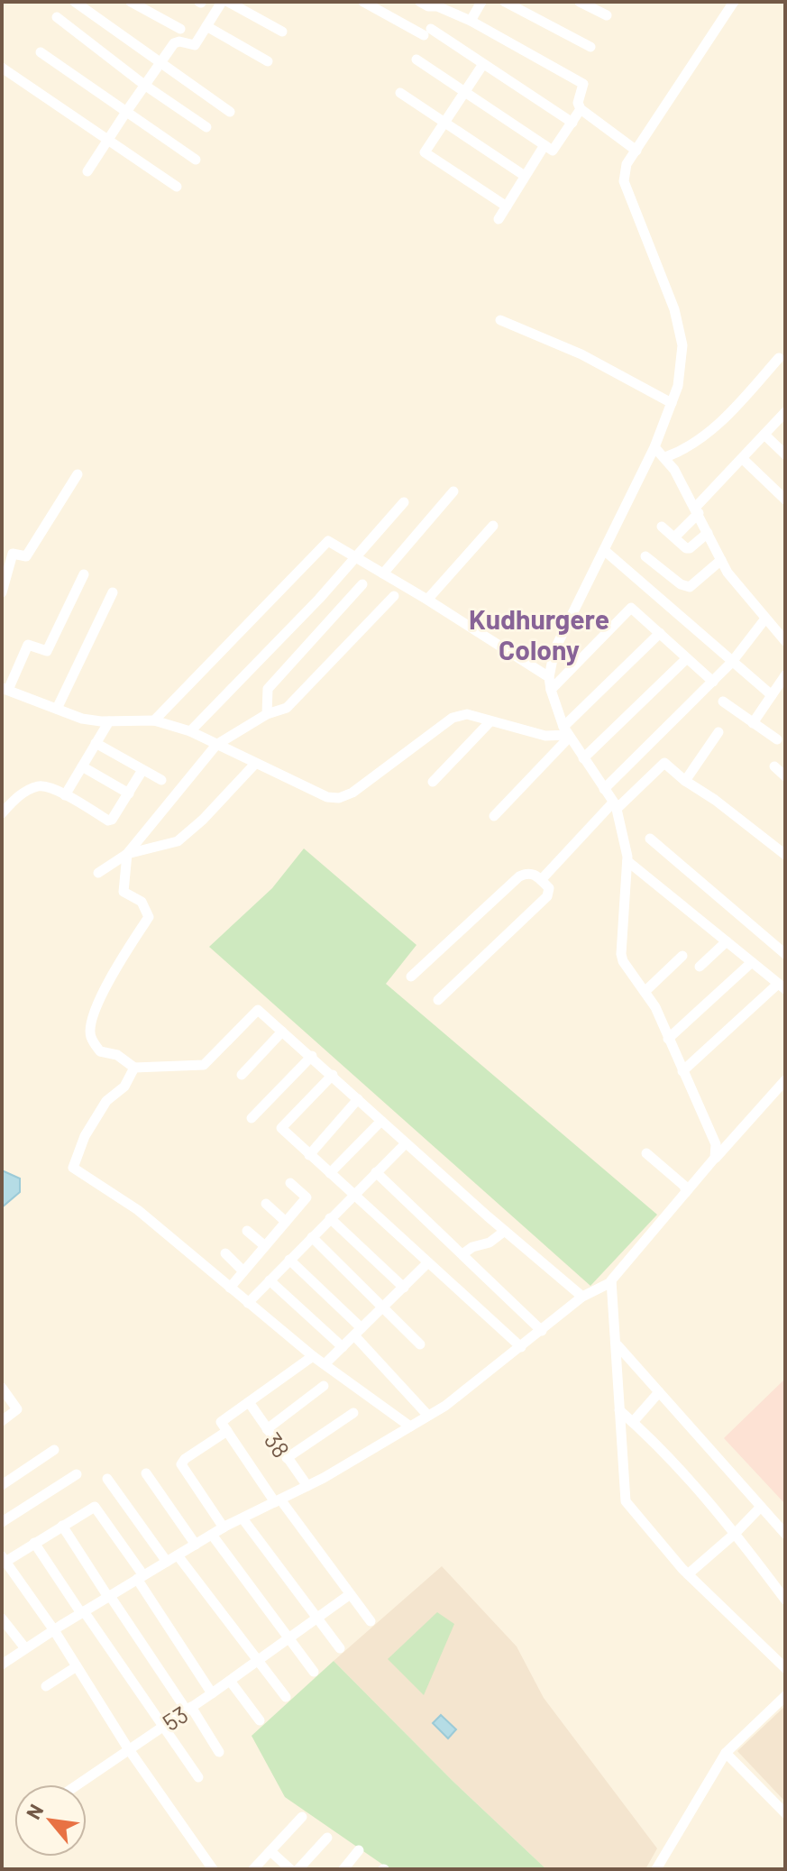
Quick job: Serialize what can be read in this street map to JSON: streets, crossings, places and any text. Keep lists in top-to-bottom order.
{
  "streets": {
    "street": ["38", "53"]
  },
  "districts": ["Kudhurgere Colony"],
  "north": "top left"
}
